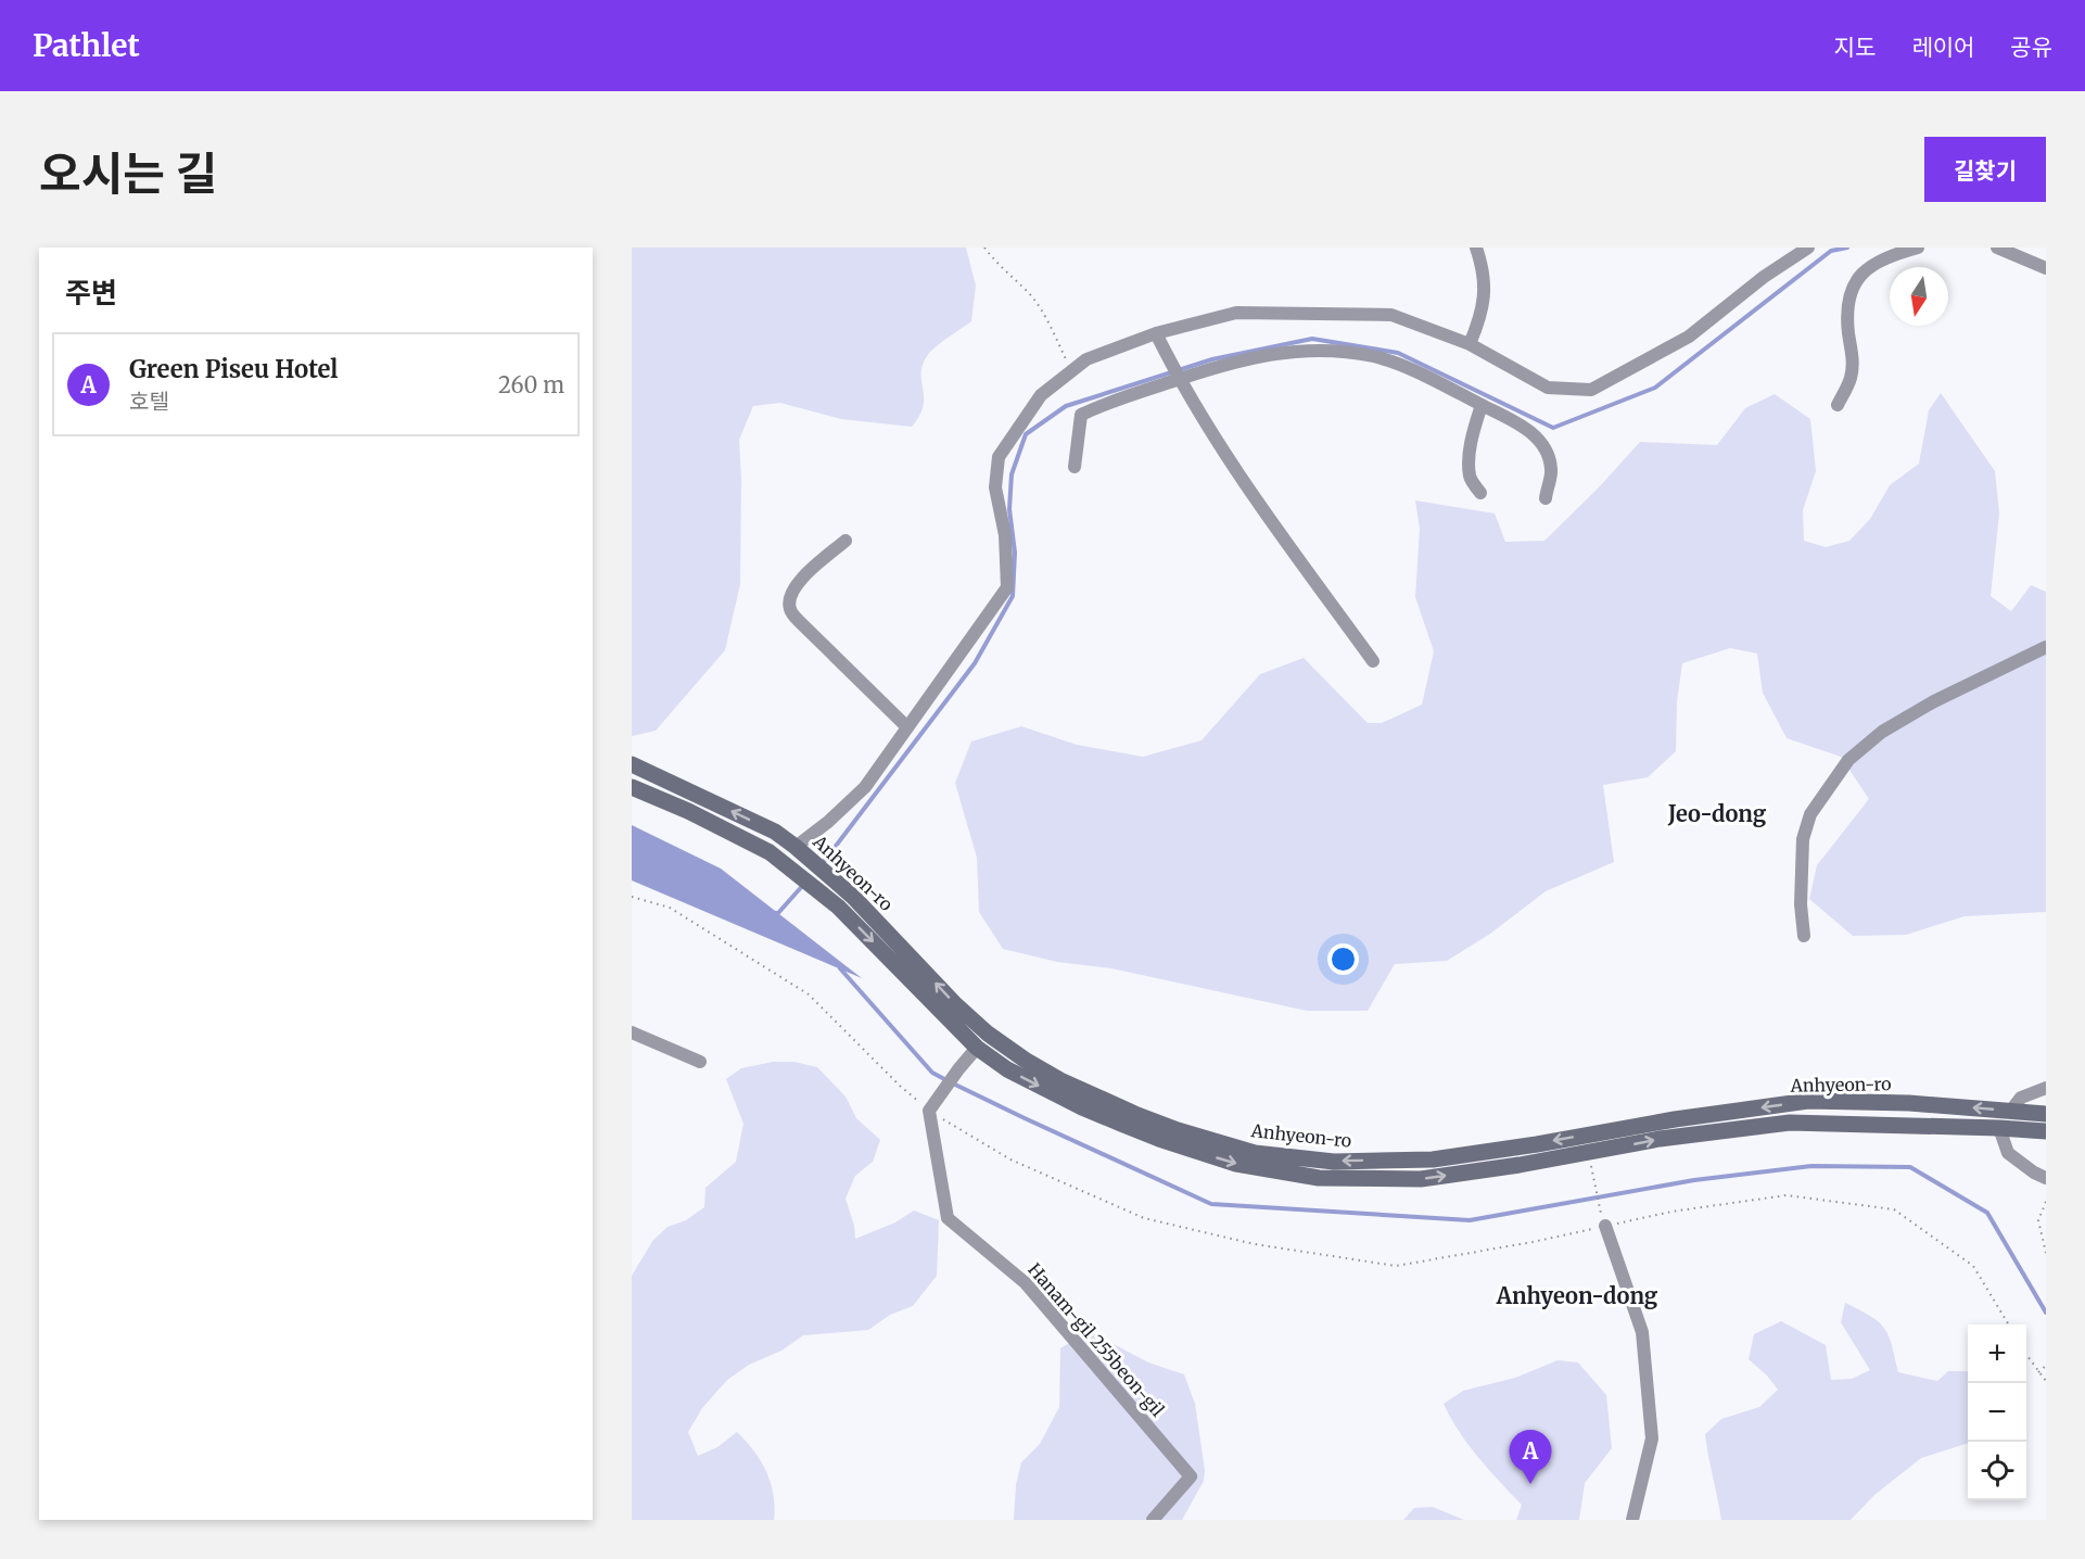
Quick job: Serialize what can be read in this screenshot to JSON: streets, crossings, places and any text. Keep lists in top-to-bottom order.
{
  "streets": {
    "street": ["Anhyeon-ro", "Hanam-gil 255beon-gil"]
  },
  "crossings": [
    ["Anhyeon-ro", "Hanam-gil 255beon-gil"]
  ],
  "districts": ["Jeo-dong", "Anhyeon-dong"],
  "north": "bottom",
  "page": {
    "header": "Pathlet",
    "nav": ["지도", "레이어", "공유"],
    "title": "오시는 길",
    "buttons": "길찾기",
    "heading": "주변",
    "list": [
      {
        "mark": "A",
        "name": "Green Piseu Hotel",
        "note": "호텔",
        "value": "260 m"
      }
    ],
    "map_buttons": ["+", "−"],
    "pins": "A"
  }
}
